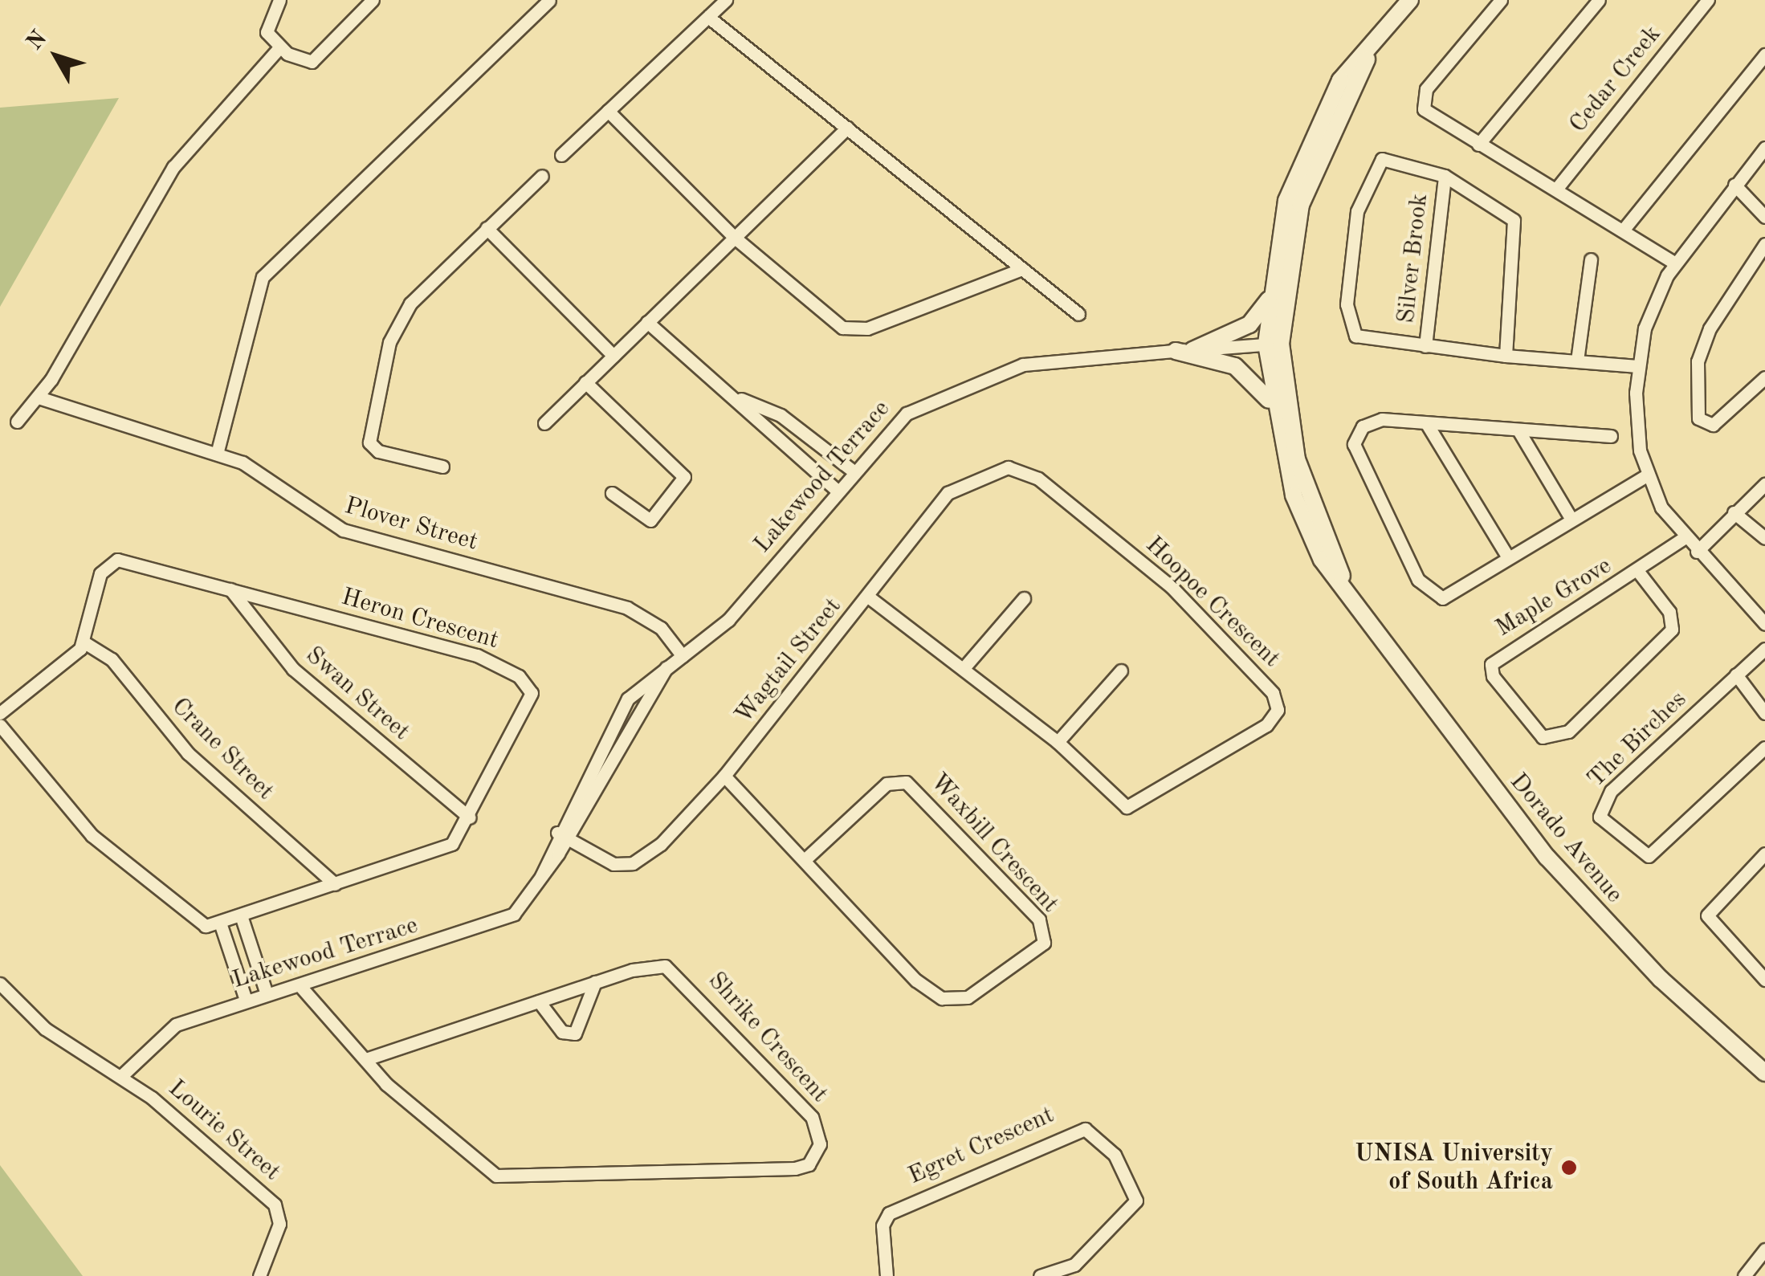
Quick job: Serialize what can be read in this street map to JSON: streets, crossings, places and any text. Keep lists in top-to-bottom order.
{
  "streets": {
    "street": [
      "Cedar Creek",
      "Silver Brook",
      "Lakewood Terrace",
      "Plover Street",
      "Maple Grove",
      "Hoopoe Crescent",
      "Heron Crescent",
      "Wagtail Street",
      "Swan Street",
      "The Birches",
      "Crane Street",
      "Dorado Avenue",
      "Waxbill Crescent",
      "Shrike Crescent",
      "Lourie Street",
      "Egret Crescent"
    ]
  },
  "crossings": [
    ["Lakewood Terrace", "Plover Street"],
    ["Lakewood Terrace", "Wagtail Street"],
    ["Lakewood Terrace", "Dorado Avenue"],
    ["Lakewood Terrace", "Shrike Crescent"],
    ["Lakewood Terrace", "Lourie Street"],
    ["Hoopoe Crescent", "Wagtail Street"],
    ["Heron Crescent", "Swan Street"],
    ["Heron Crescent", "Crane Street"],
    ["Wagtail Street", "Waxbill Crescent"]
  ],
  "places": ["UNISA University of South Africa"],
  "north": "top left"
}
